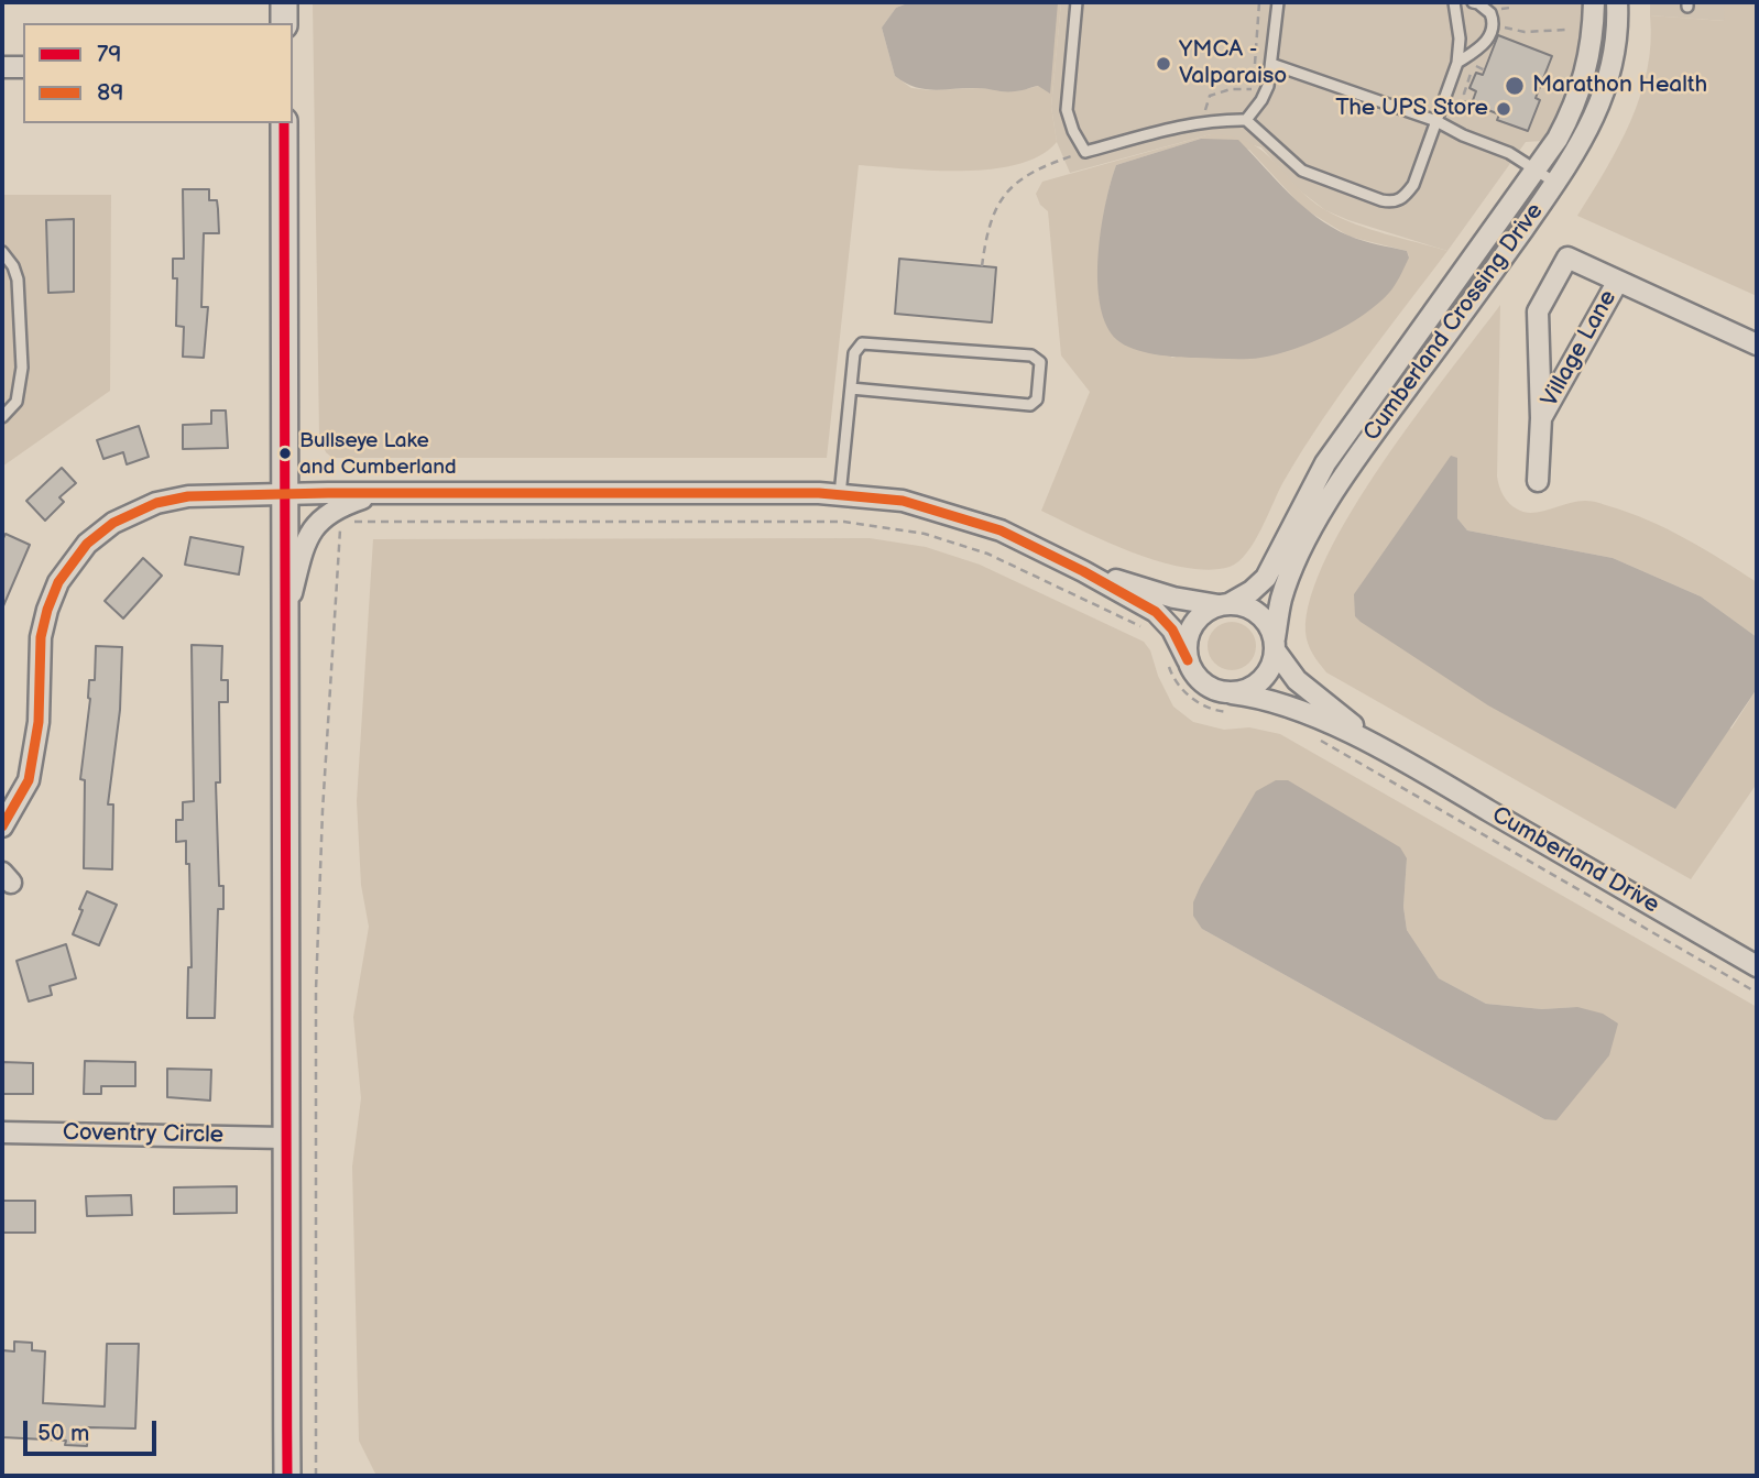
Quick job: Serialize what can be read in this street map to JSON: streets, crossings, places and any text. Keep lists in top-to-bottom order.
{
  "streets": {
    "street": [
      "Cumberland Crossing Drive",
      "Village Lane",
      "Cumberland Drive",
      "Coventry Circle"
    ]
  },
  "crossings": [
    ["Cumberland Crossing Drive", "Cumberland Drive"]
  ],
  "places": [
    "YMCA - Valparaiso",
    "Marathon Health",
    "The UPS Store",
    "Bullseye Lake and Cumberland"
  ],
  "lines": ["transit line 79", "transit line 89"],
  "legend": ["79", "89"],
  "scale_bar": "50 m"
}
